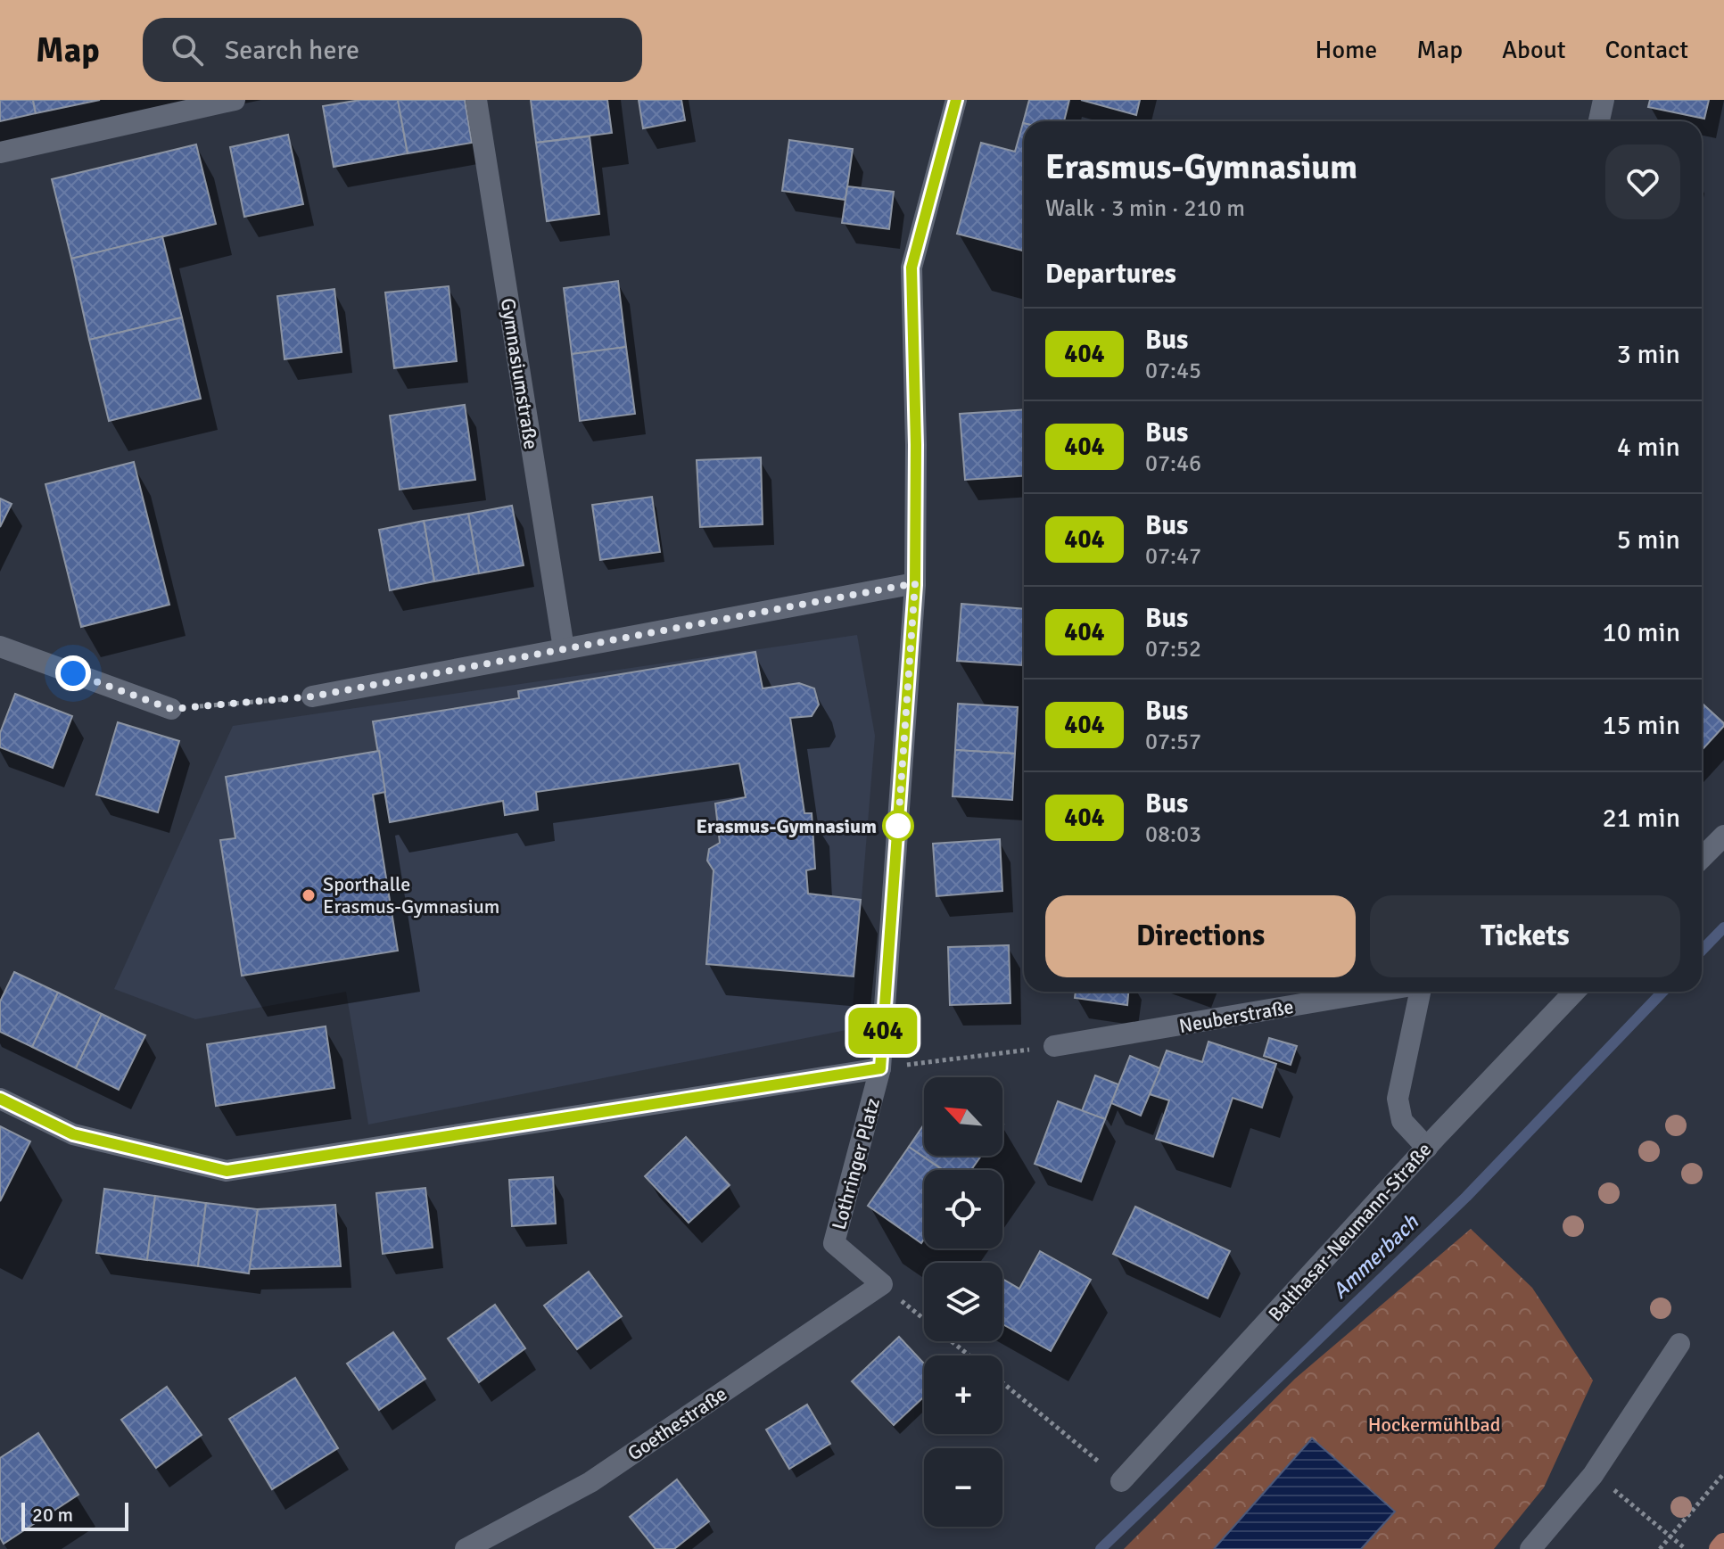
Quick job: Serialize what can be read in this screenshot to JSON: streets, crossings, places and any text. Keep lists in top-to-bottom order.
{
  "streets": {
    "street": [
      "Gymnasiumstraße",
      "Neuberstraße",
      "Lothringer Platz",
      "Balthasar-Neumann-Straße",
      "Goethestraße"
    ]
  },
  "crossings": [
    ["Lothringer Platz", "Goethestraße"]
  ],
  "water": ["Ammerbach"],
  "parks": ["Hockermühlbad"],
  "places": ["Erasmus-Gymnasium", "Sporthalle Erasmus-Gymnasium"],
  "lines": ["bus line 404"],
  "scale_bar": "20 m",
  "north": "top left",
  "page": {
    "header": "Map",
    "search": "Search here",
    "nav": [
      "Home",
      "Map",
      "About",
      "Contact"
    ],
    "on_map": "404",
    "heading": [
      ["Erasmus-Gymnasium", "Walk · 3 min · 210 m"],
      "Departures"
    ],
    "list": [
      {
        "mark": "404",
        "name": "Bus",
        "note": "07:45",
        "value": "3 min"
      },
      {
        "mark": "404",
        "name": "Bus",
        "note": "07:46",
        "value": "4 min"
      },
      {
        "mark": "404",
        "name": "Bus",
        "note": "07:47",
        "value": "5 min"
      },
      {
        "mark": "404",
        "name": "Bus",
        "note": "07:52",
        "value": "10 min"
      },
      {
        "mark": "404",
        "name": "Bus",
        "note": "07:57",
        "value": "15 min"
      },
      {
        "mark": "404",
        "name": "Bus",
        "note": "08:03",
        "value": "21 min"
      }
    ],
    "buttons": ["Directions", "Tickets"],
    "map_buttons": ["+", "−"],
    "scale": "20 m"
  }
}
